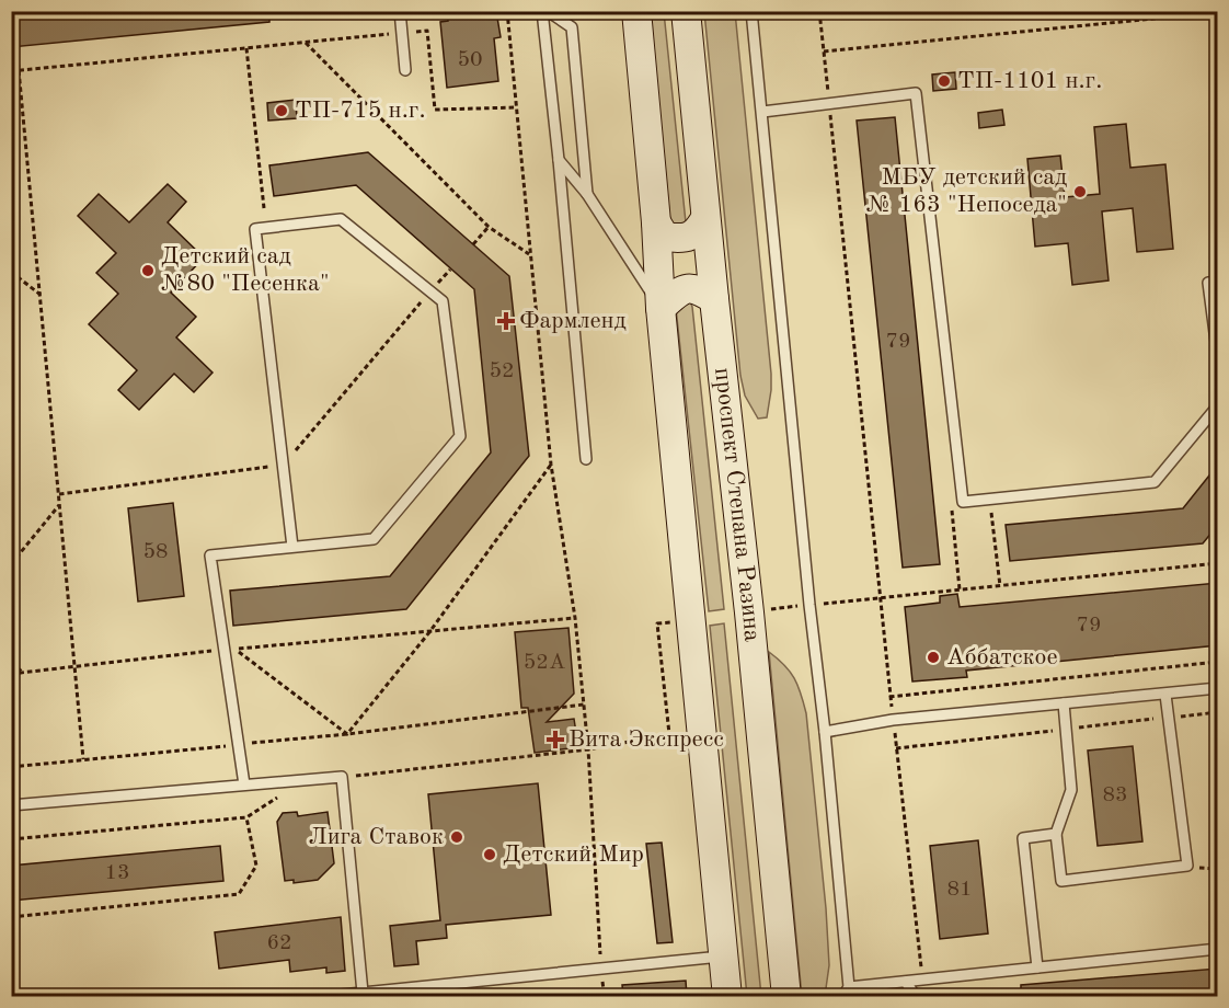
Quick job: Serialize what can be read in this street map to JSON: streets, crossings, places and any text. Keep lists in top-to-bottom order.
{
  "streets": {
    "main road": ["проспект Степана Разина"]
  },
  "places": {
    "other": [
      "ТП-1101 н.г.",
      "ТП-715 н.г.",
      "МБУ детский сад № 163 \"Непоседа\"",
      "Детский сад №80 \"Песенка\"",
      "Аббатское",
      "Лига Ставок",
      "Детский Мир"
    ],
    "health": ["Фармленд", "Вита Экспресс"]
  },
  "house_numbers": [
    "50",
    "79",
    "52",
    "58",
    "79",
    "52А",
    "83",
    "13",
    "81",
    "62"
  ]
}
